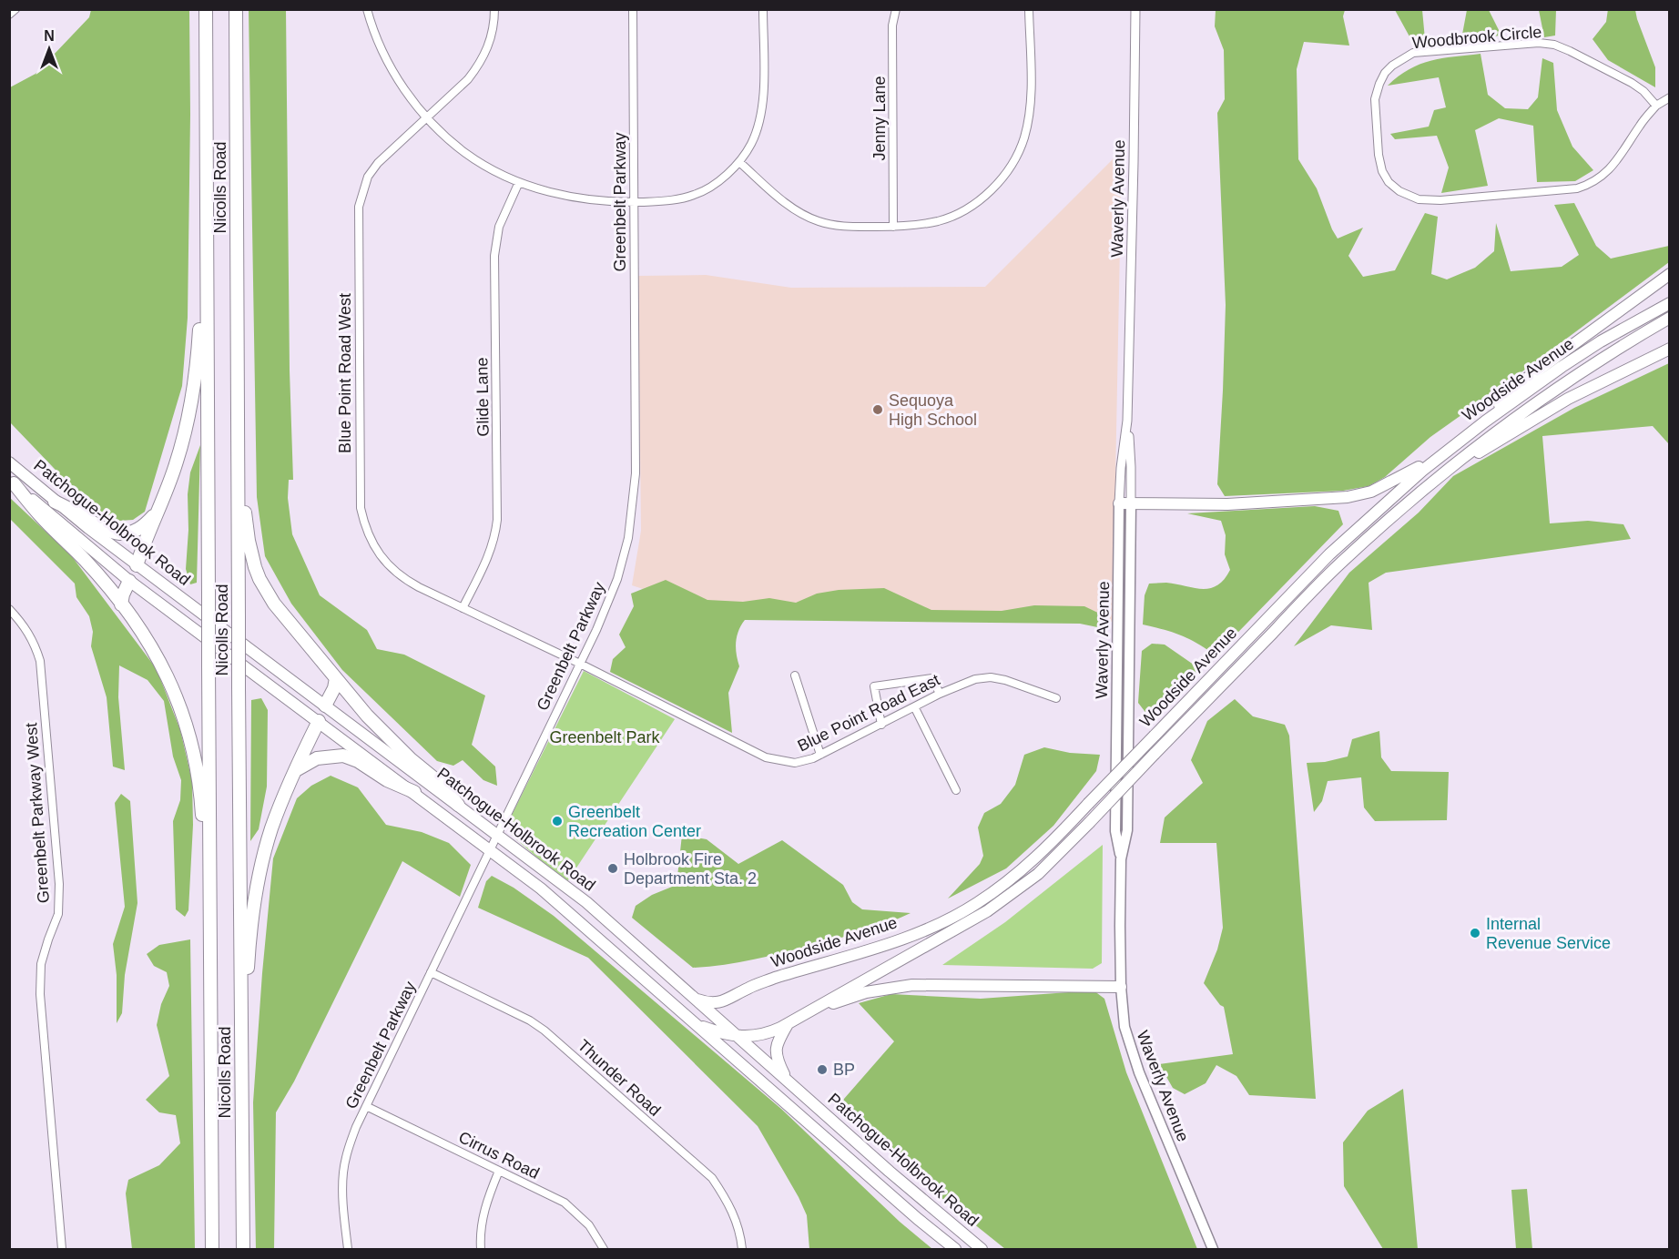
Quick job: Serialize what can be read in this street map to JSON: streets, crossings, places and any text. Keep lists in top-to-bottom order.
{
  "streets": {
    "highway": ["Nicolls Road"],
    "main road": ["Waverly Avenue", "Woodside Avenue", "Patchogue-Holbrook Road"],
    "street": [
      "Woodbrook Circle",
      "Jenny Lane",
      "Greenbelt Parkway",
      "Blue Point Road West",
      "Glide Lane",
      "Blue Point Road East",
      "Greenbelt Parkway West",
      "Thunder Road",
      "Cirrus Road"
    ]
  },
  "crossings": [
    ["Greenbelt Parkway", "Blue Point Road West"],
    ["Greenbelt Parkway", "Patchogue-Holbrook Road"],
    ["Greenbelt Parkway", "Blue Point Road East"],
    ["Greenbelt Parkway", "Thunder Road"],
    ["Greenbelt Parkway", "Cirrus Road"],
    ["Blue Point Road West", "Glide Lane"],
    ["Blue Point Road West", "Blue Point Road East"],
    ["Woodside Avenue", "Patchogue-Holbrook Road"]
  ],
  "parks": ["Greenbelt Park"],
  "places": [
    "Sequoya High School",
    "Greenbelt Recreation Center",
    "Holbrook Fire Department Sta. 2",
    "Internal Revenue Service",
    "BP"
  ],
  "north": "top"
}
